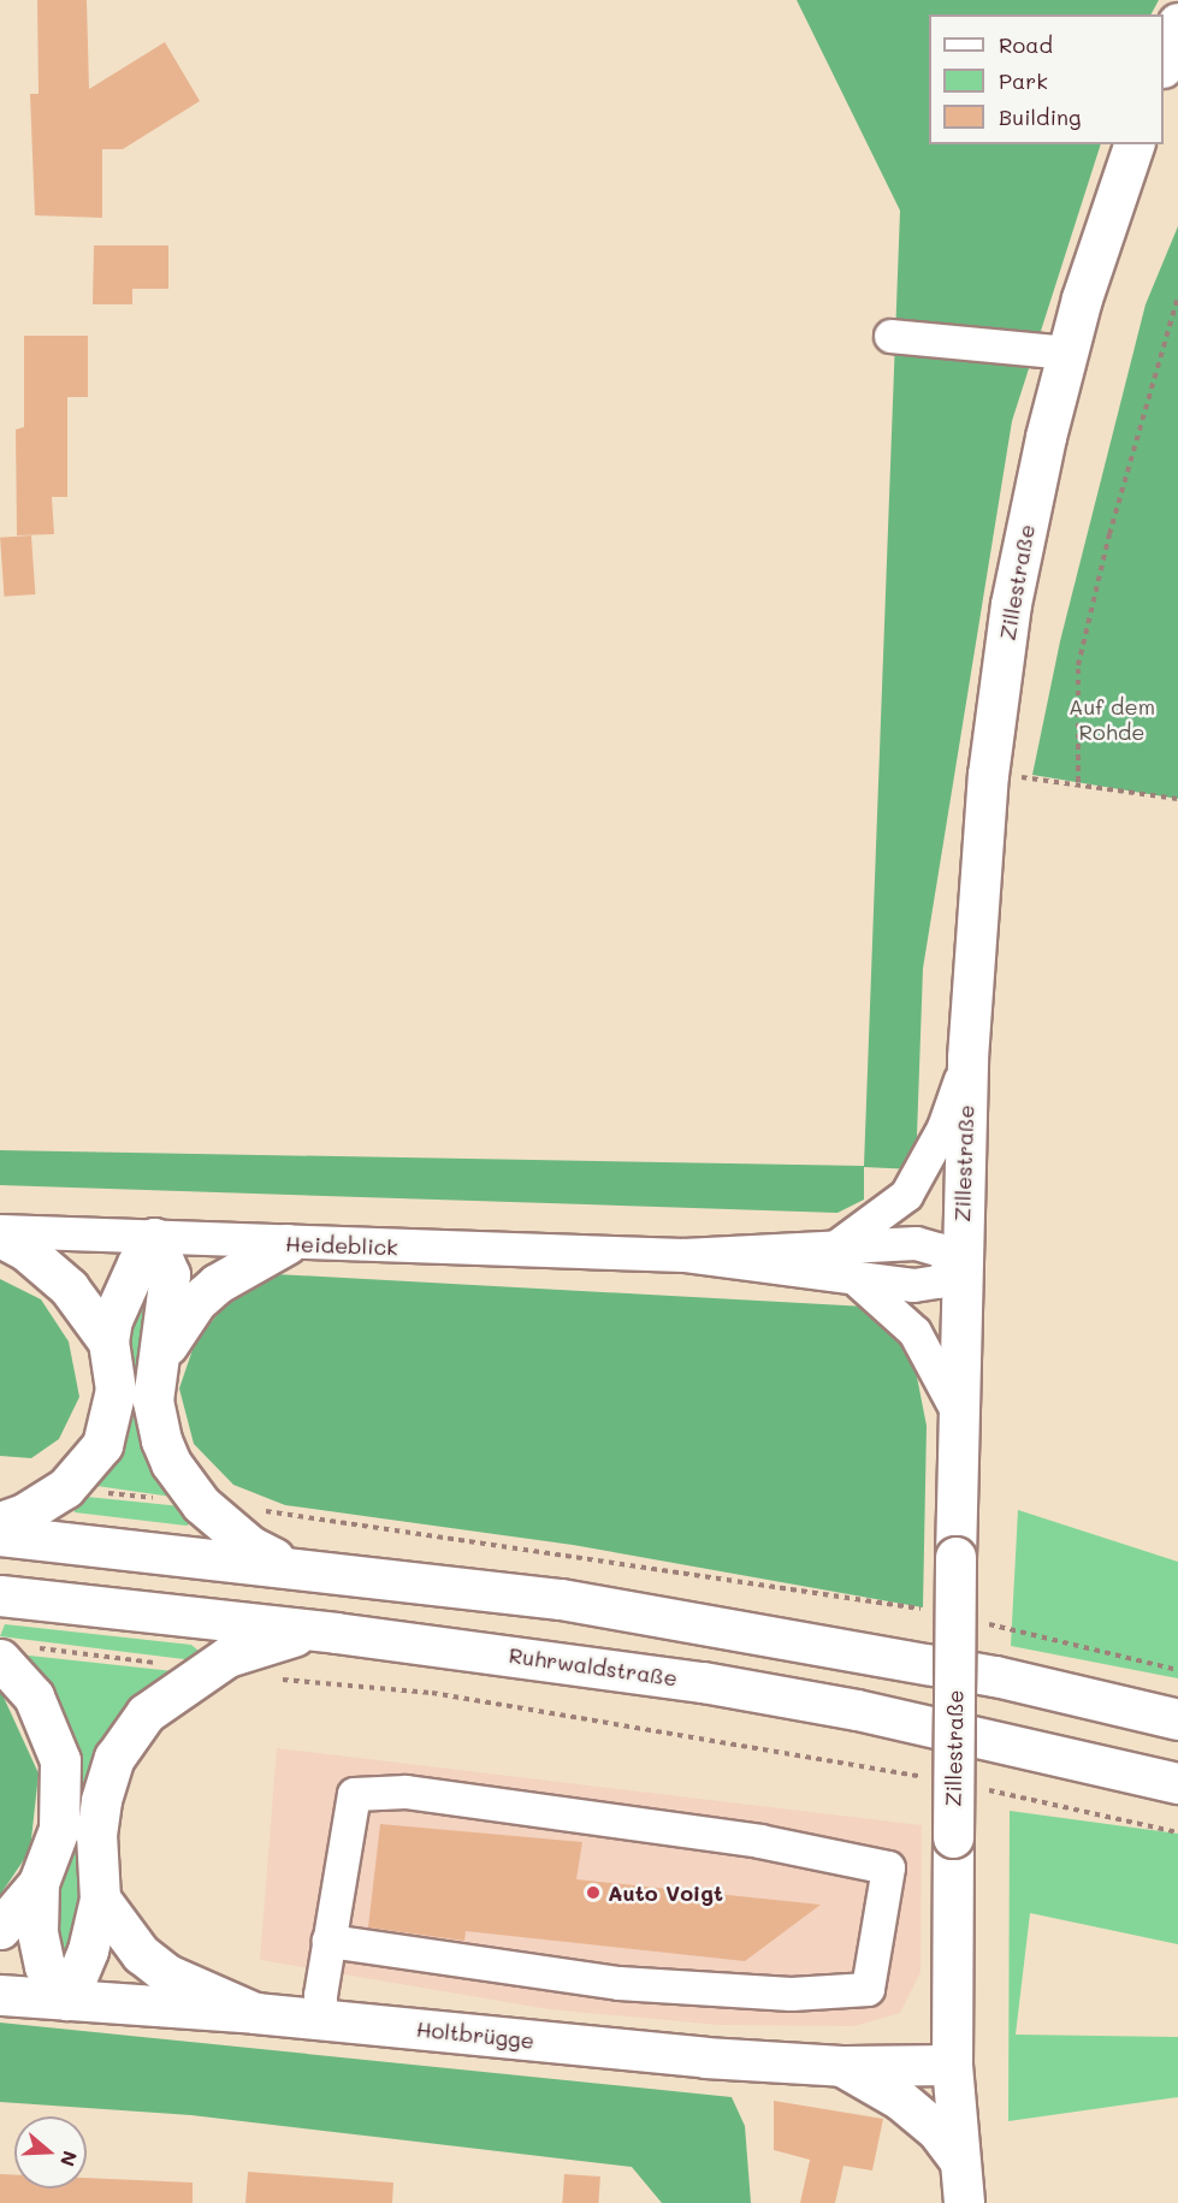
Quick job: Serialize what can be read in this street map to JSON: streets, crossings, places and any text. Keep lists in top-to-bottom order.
{
  "streets": {
    "main road": ["Zillestraße", "Ruhrwaldstraße", "Holtbrügge"],
    "street": ["Heideblick"]
  },
  "crossings": [
    ["Zillestraße", "Heideblick"],
    ["Zillestraße", "Holtbrügge"]
  ],
  "parks": ["Auf dem Rohde"],
  "places": ["Auto Voigt"],
  "legend": ["Road", "Park", "Building"],
  "north": "right"
}
